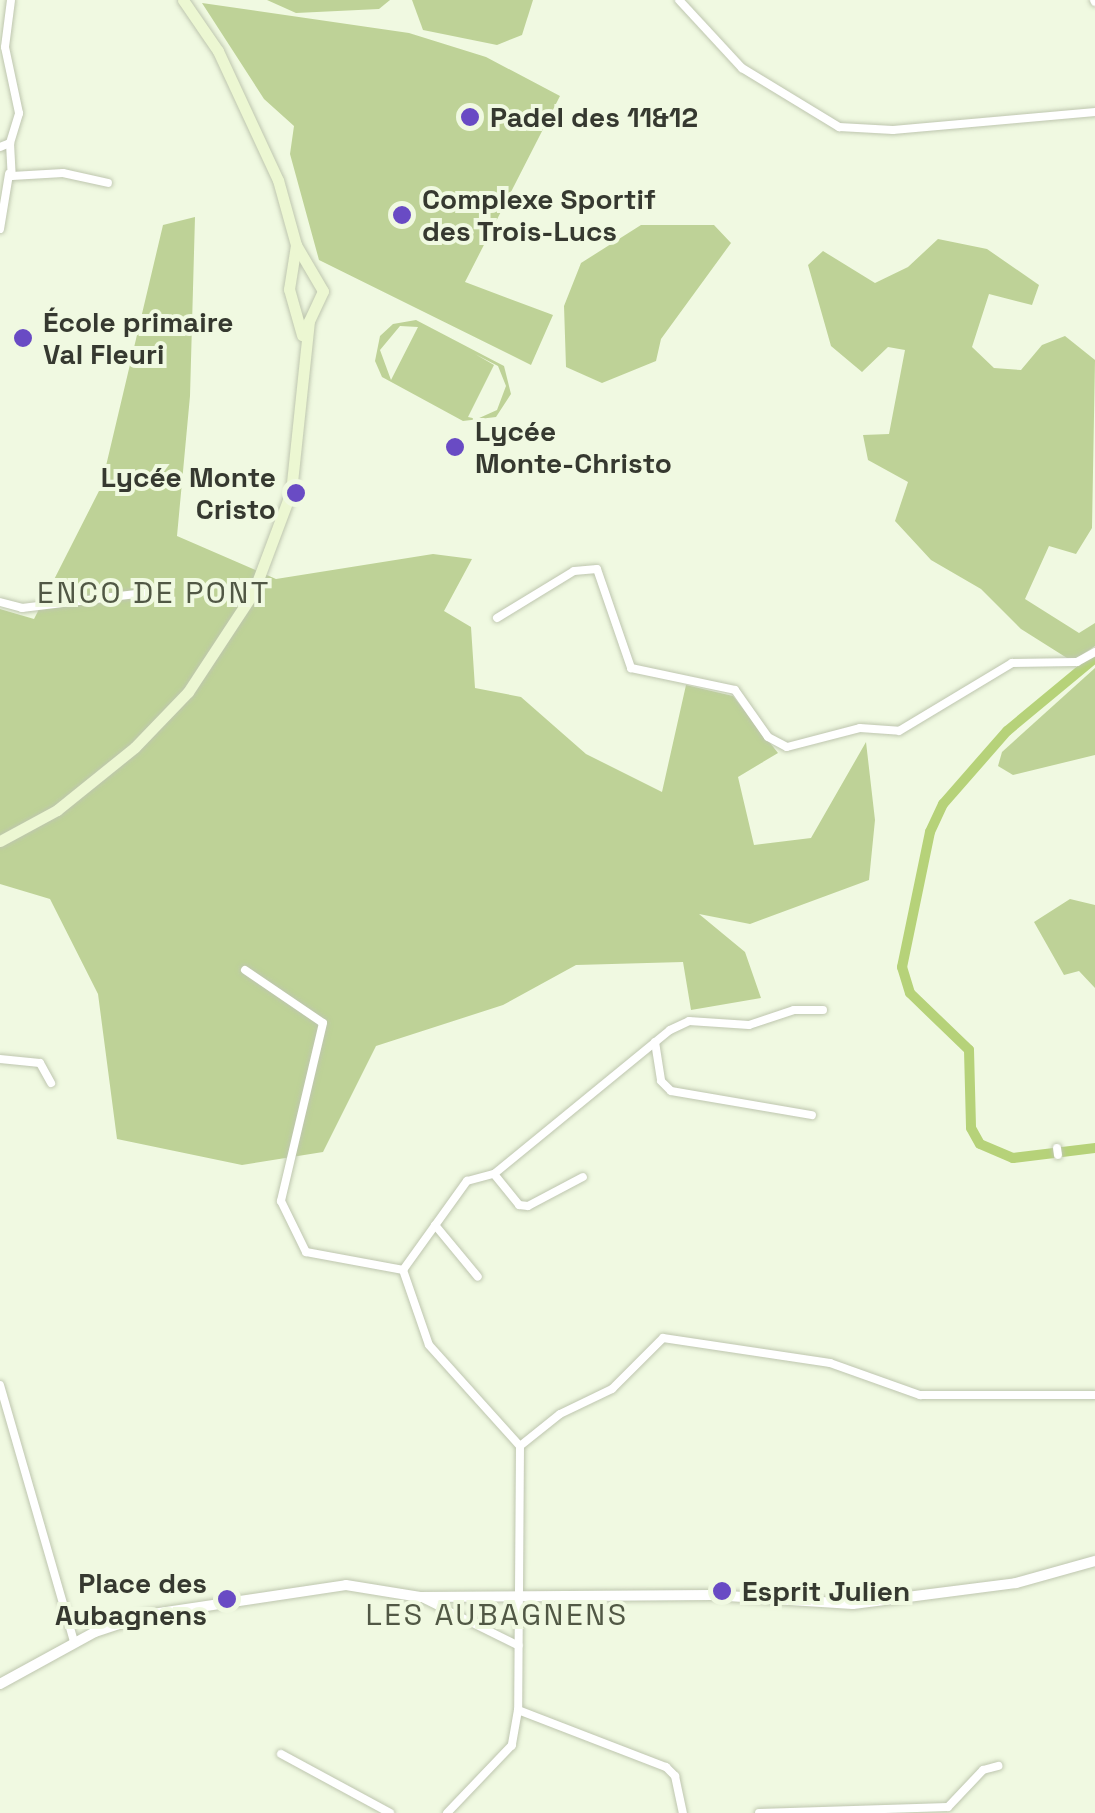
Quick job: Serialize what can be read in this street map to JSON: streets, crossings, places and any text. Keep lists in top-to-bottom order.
{
  "districts": ["ENCO DE PONT", "LES AUBAGNENS"],
  "places": [
    "Padel des 11&12",
    "Complexe Sportif des Trois-Lucs",
    "École primaire Val Fleuri",
    "Lycée Monte-Christo",
    "Lycée Monte Cristo",
    "Esprit Julien",
    "Place des Aubagnens"
  ]
}
